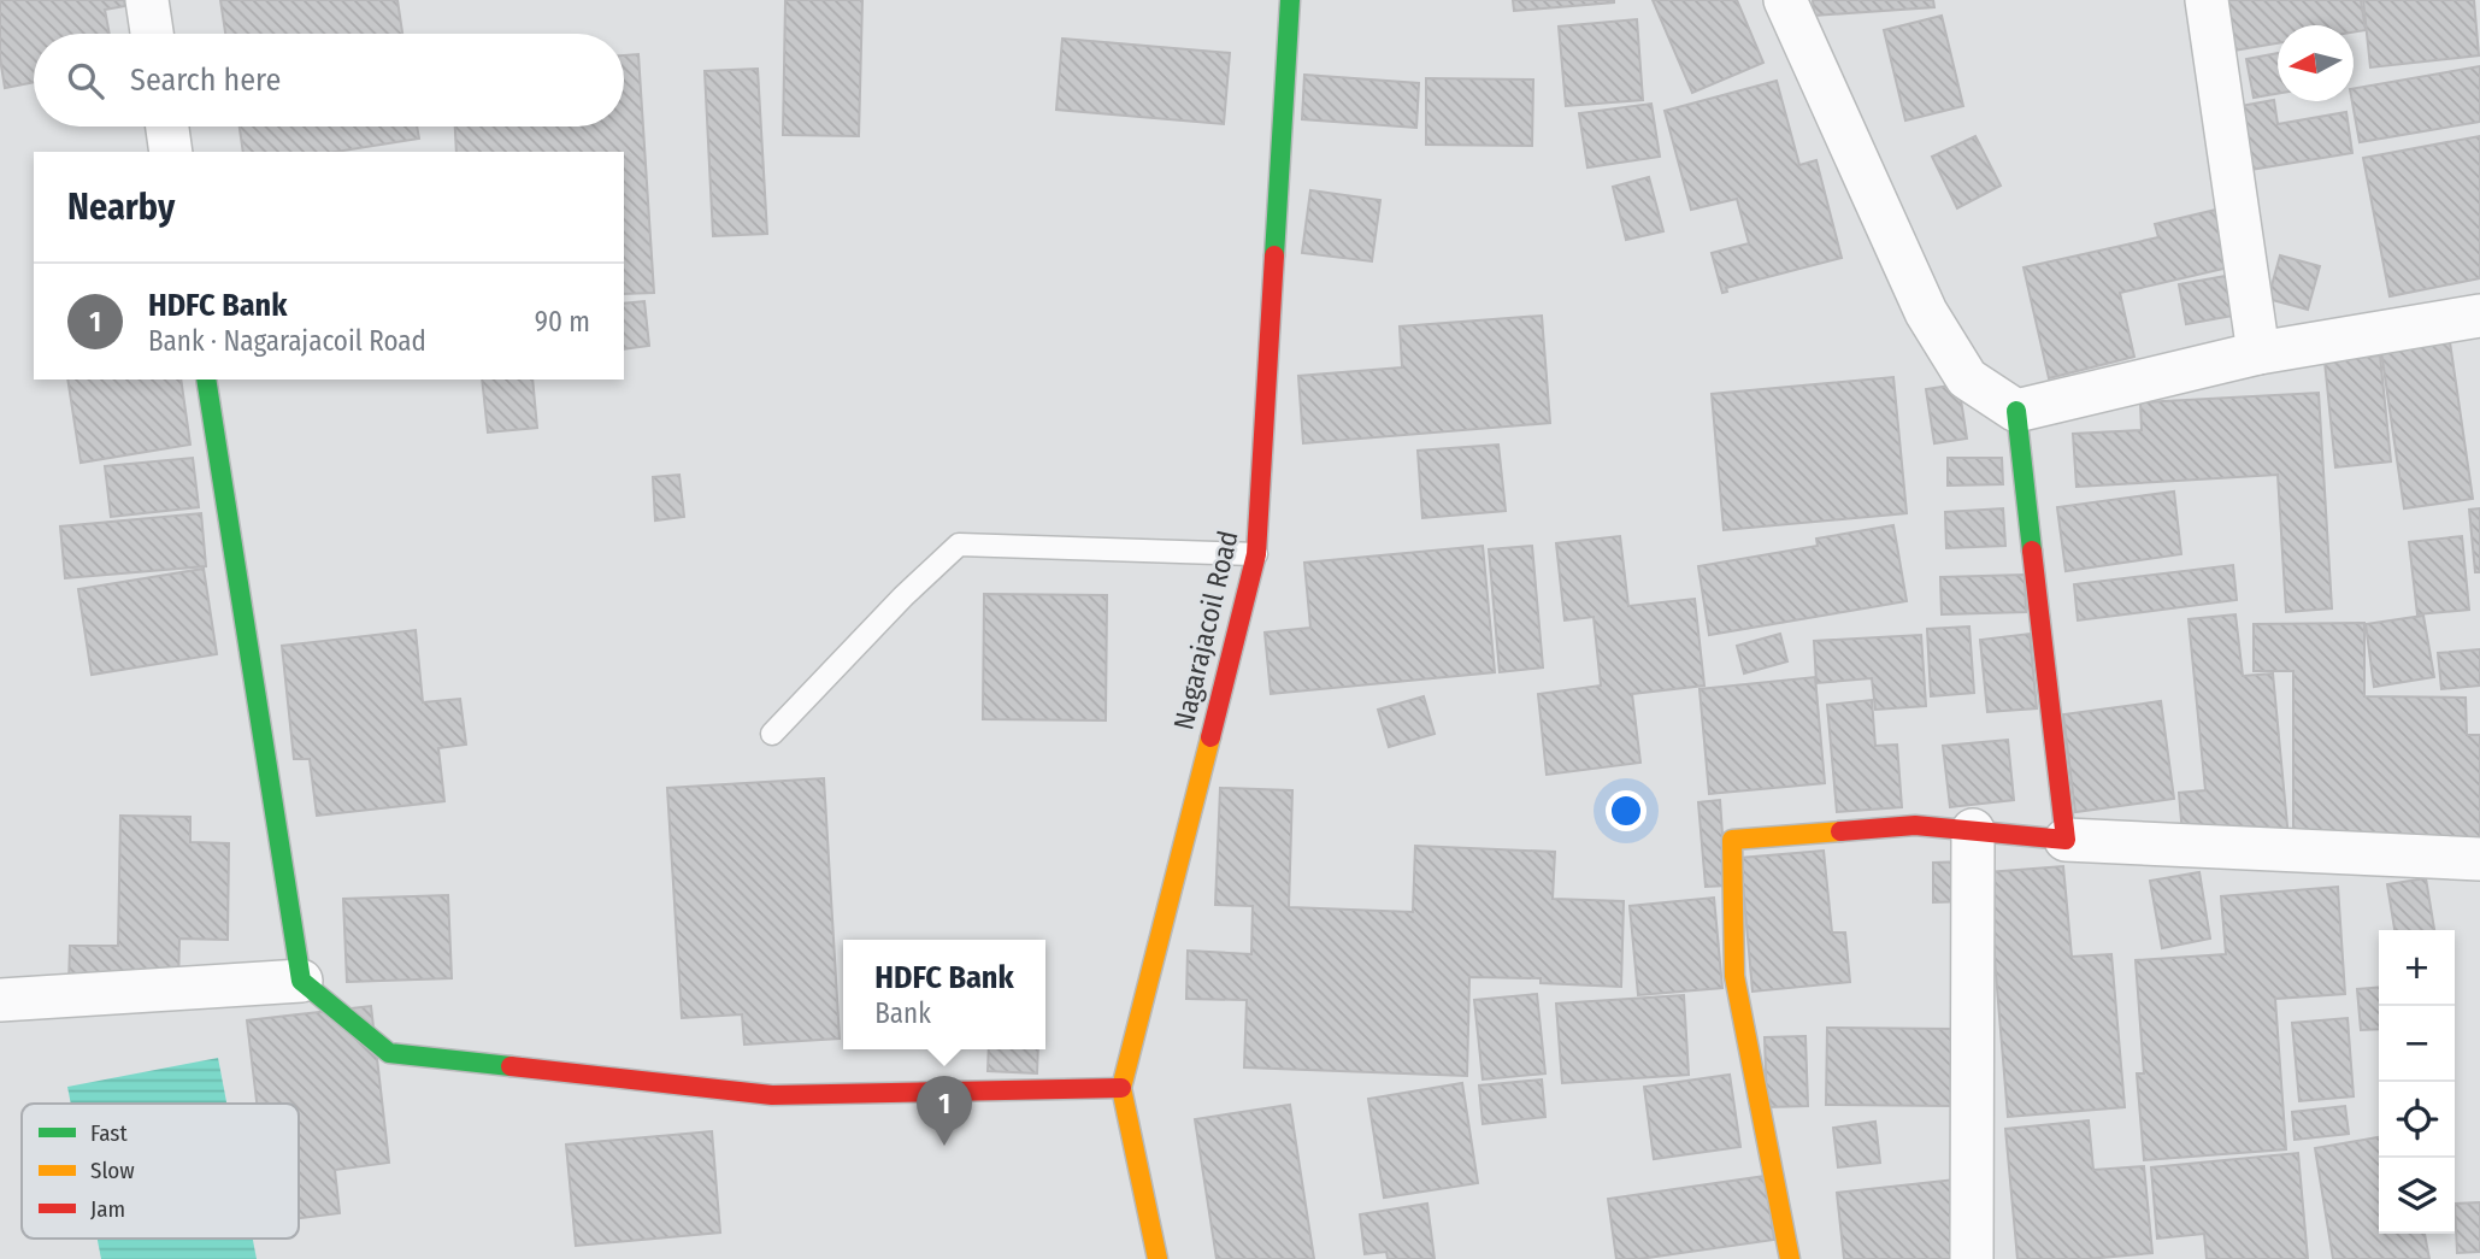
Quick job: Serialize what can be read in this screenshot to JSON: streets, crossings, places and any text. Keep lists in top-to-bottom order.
{
  "streets": {
    "street": ["Nagarajacoil Road"]
  },
  "legend": ["Fast", "Slow", "Jam"],
  "north": "left",
  "page": {
    "search": "Search here",
    "heading": "Nearby",
    "list": [
      {
        "mark": "1",
        "name": "HDFC Bank",
        "note": "Bank · Nagarajacoil Road",
        "value": "90 m"
      }
    ],
    "map_buttons": ["+", "−"],
    "popup": ["HDFC Bank", "Bank"],
    "pins": "1"
  }
}
